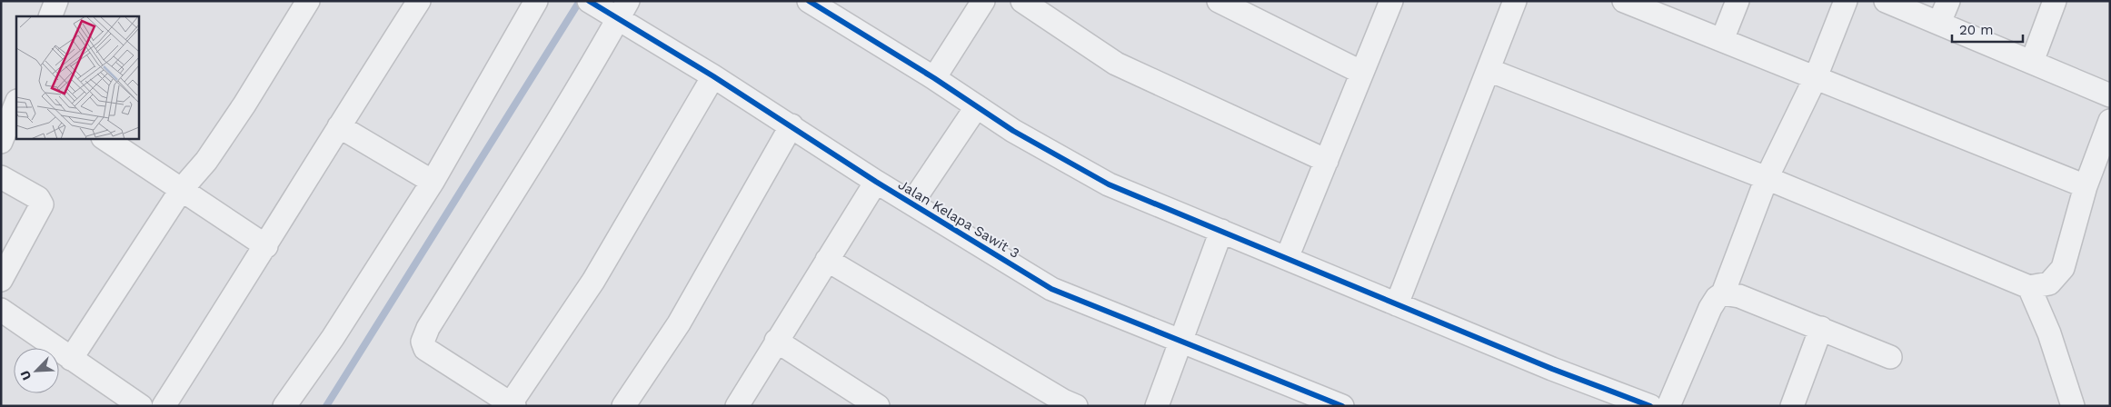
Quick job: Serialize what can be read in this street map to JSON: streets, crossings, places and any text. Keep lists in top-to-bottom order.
{
  "streets": {
    "street": ["Jalan Kelapa Sawit 3"]
  },
  "scale_bar": "20 m",
  "north": "bottom left"
}
